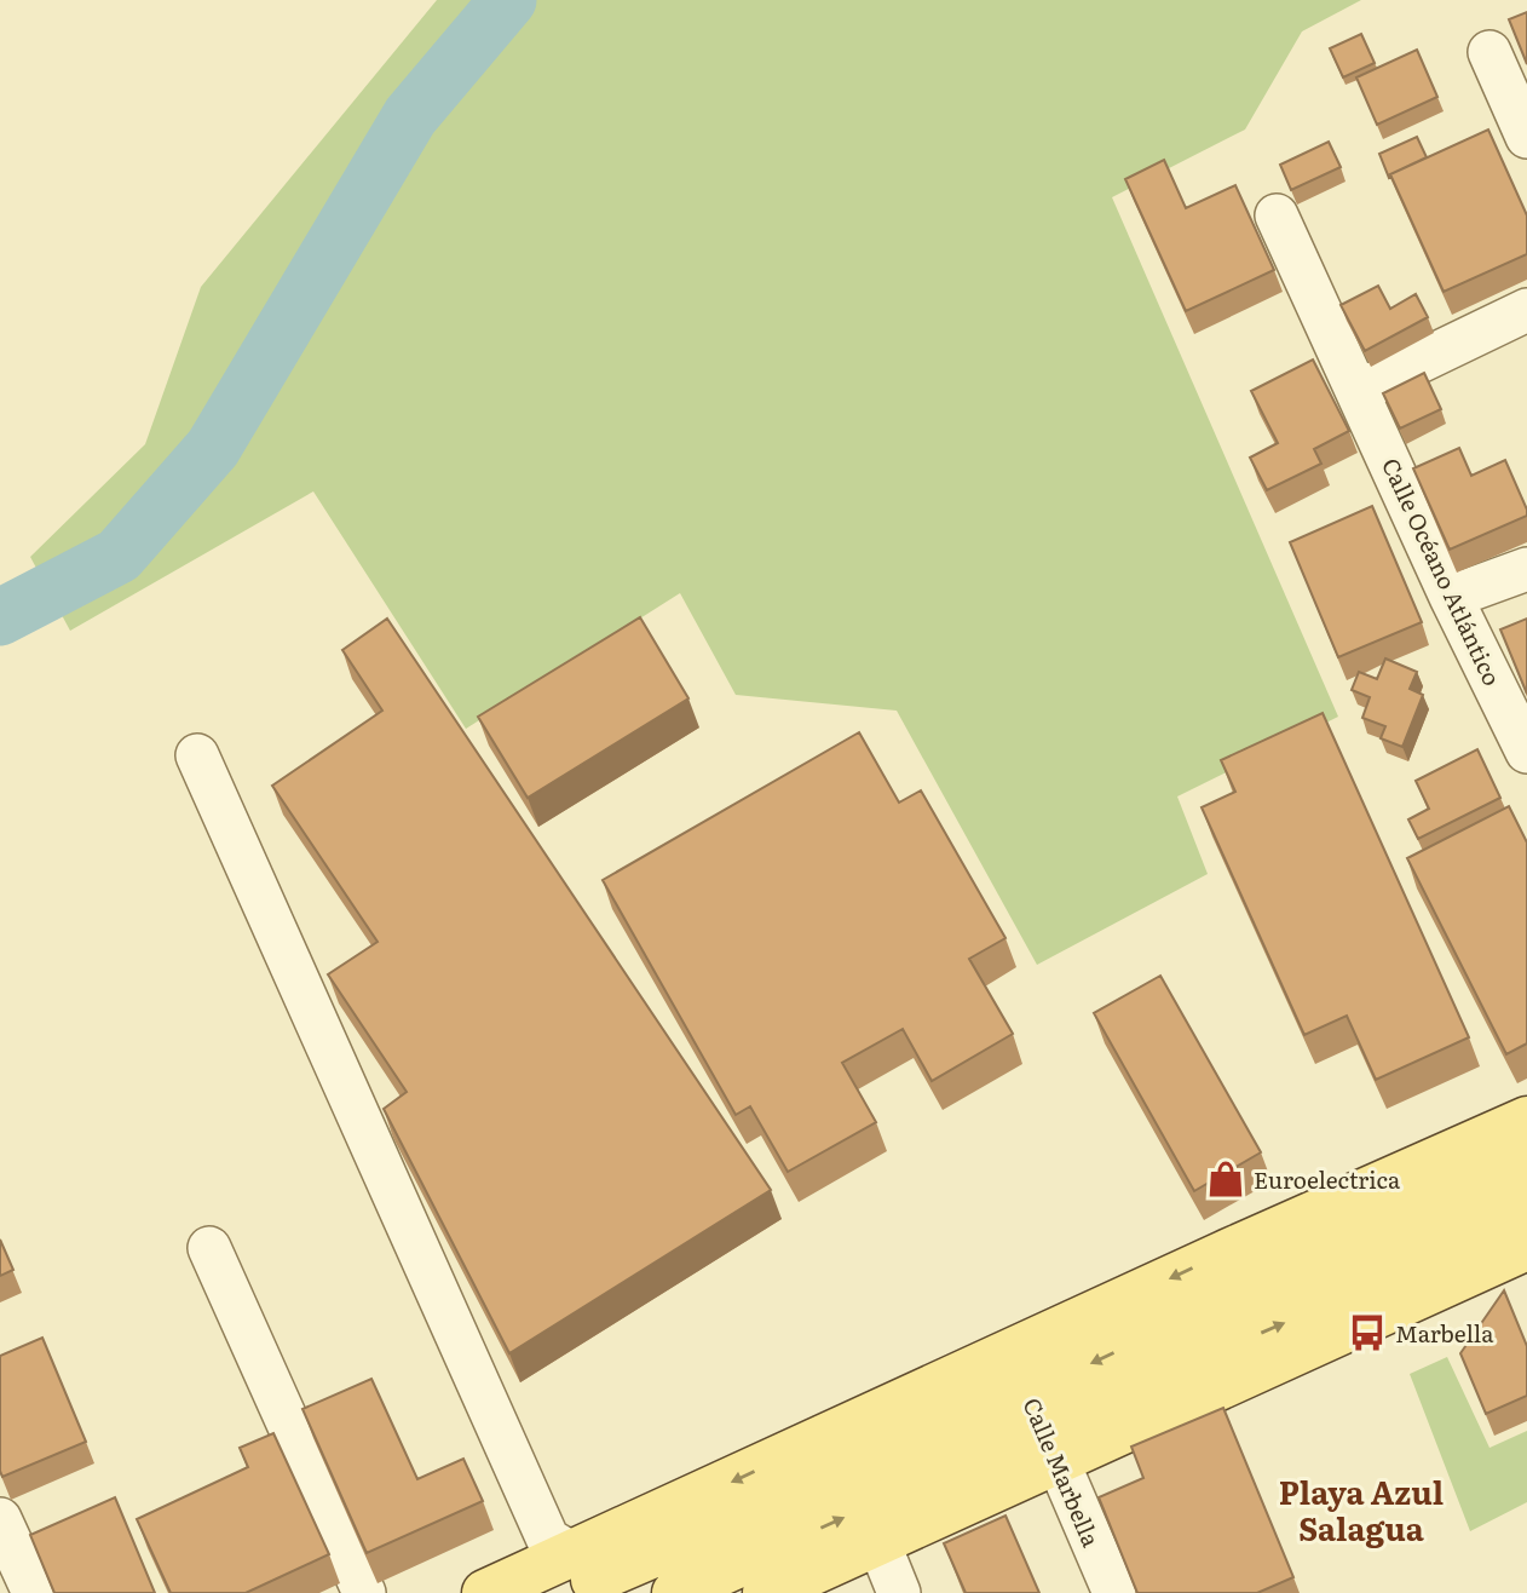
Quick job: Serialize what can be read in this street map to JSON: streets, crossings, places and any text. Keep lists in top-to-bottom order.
{
  "streets": {
    "street": ["Calle Océano Atlántico", "Calle Marbella"]
  },
  "districts": ["Playa Azul Salagua"],
  "places": {
    "shop": ["Euroelectrica"],
    "bus stop": ["Marbella"]
  }
}
